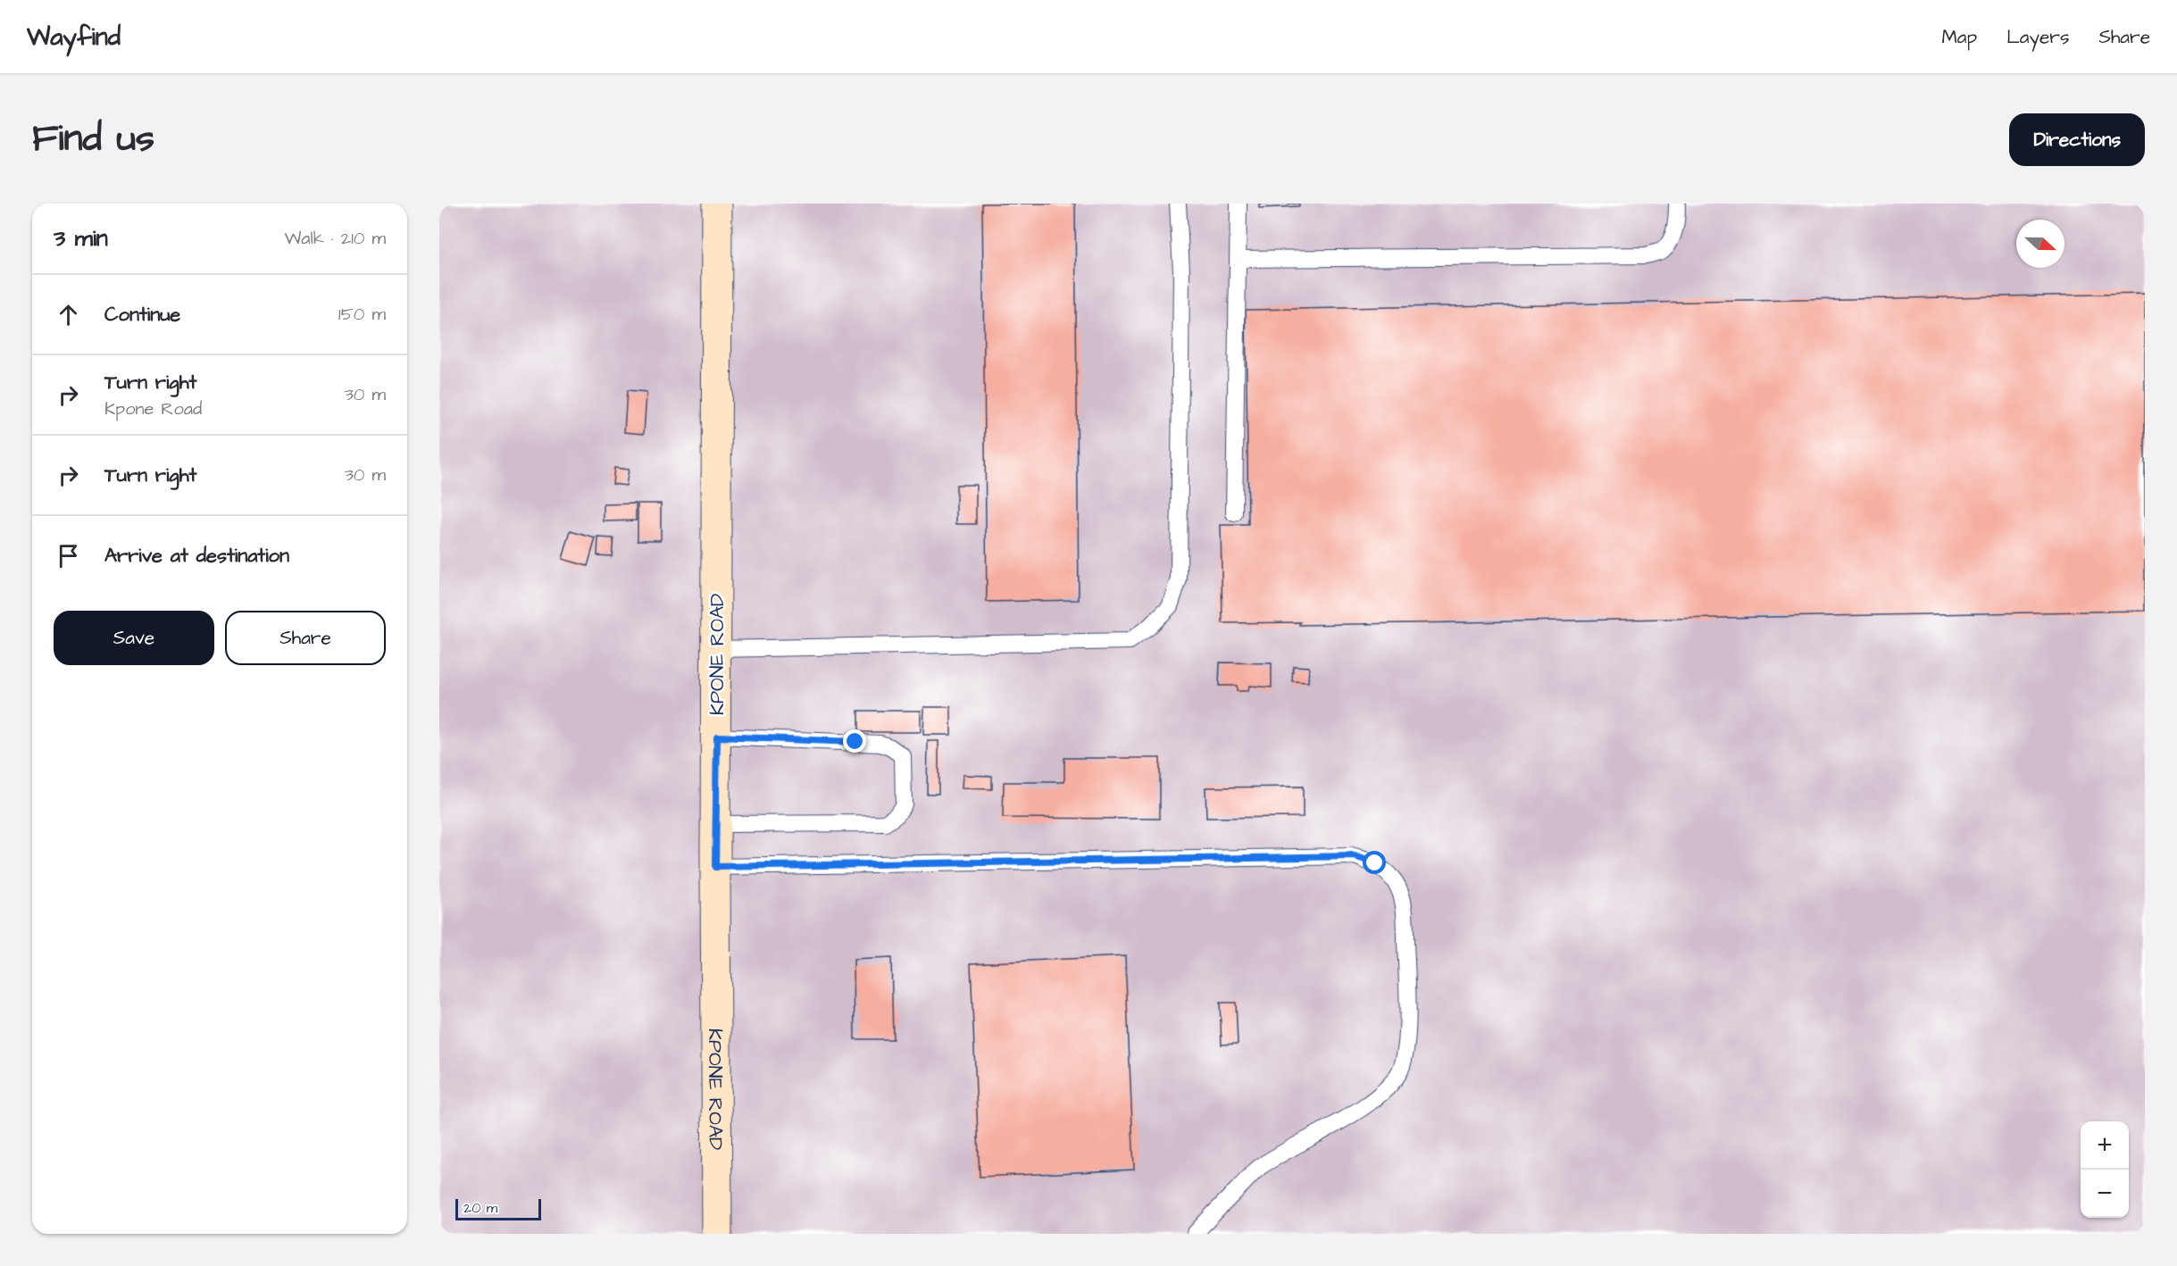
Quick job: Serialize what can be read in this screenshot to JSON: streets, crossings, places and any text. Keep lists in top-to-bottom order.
{
  "streets": {
    "main road": ["KPONE ROAD"]
  },
  "scale_bar": "20 m",
  "north": "right",
  "page": {
    "header": "Wayfind",
    "nav": ["Map", "Layers", "Share"],
    "title": "Find us",
    "buttons": [
      "Directions",
      ["Save", "Share"]
    ],
    "heading": ["3 min", "Walk · 210 m"],
    "list": [
      ["Continue", "150 m"],
      ["Turn right", "Kpone Road", "30 m"],
      ["Turn right", "30 m"],
      "Arrive at destination"
    ],
    "map_buttons": ["+", "−"],
    "scale": "20 m"
  }
}
